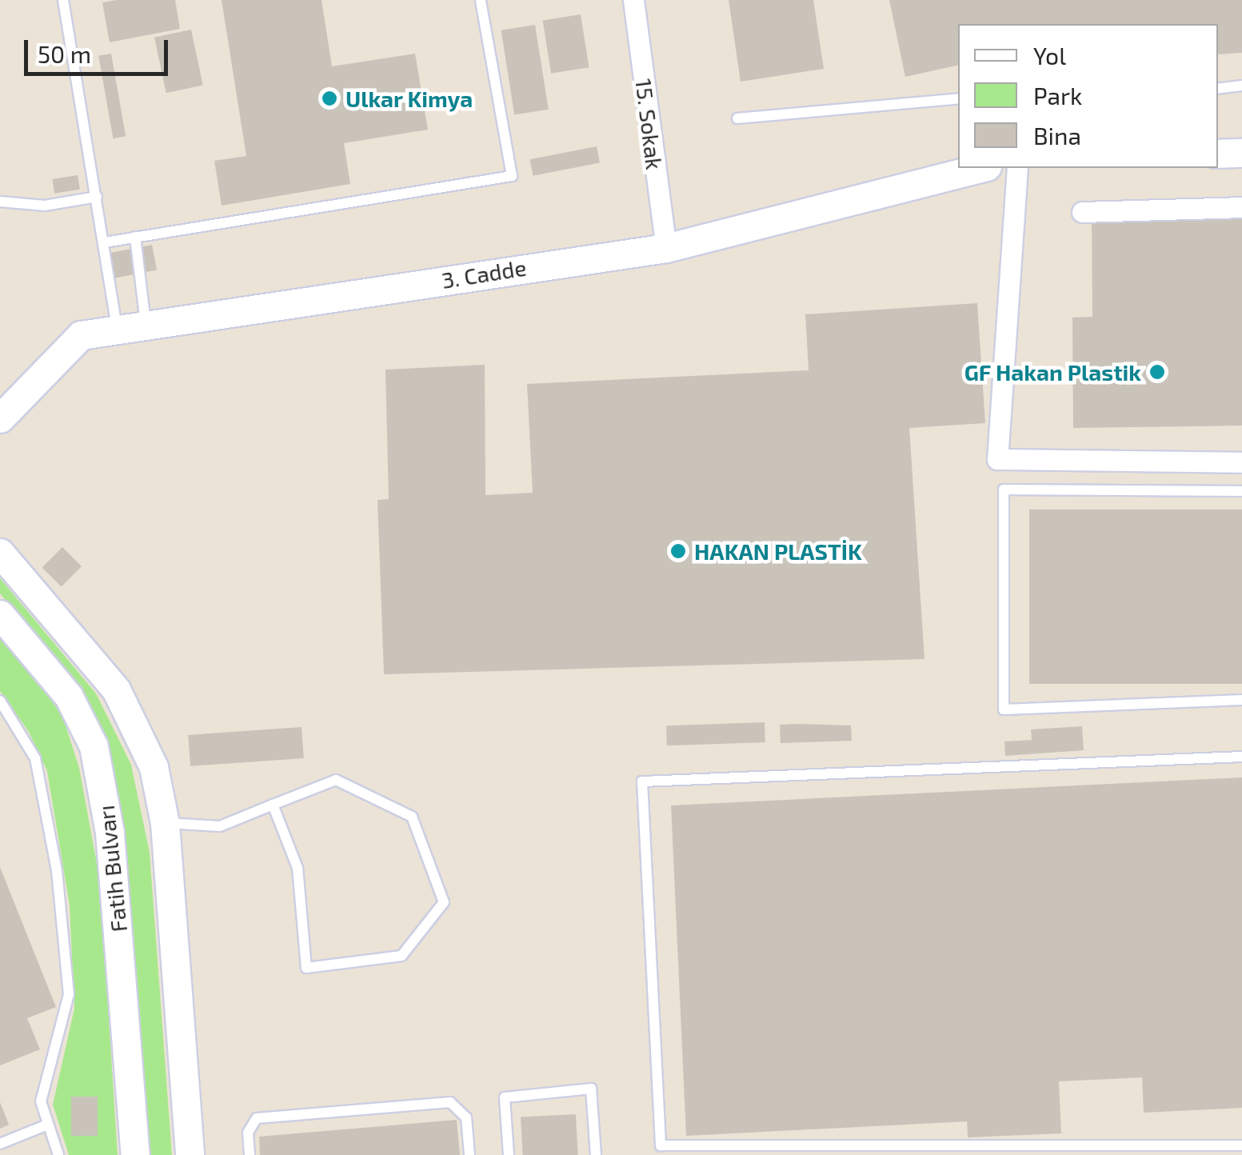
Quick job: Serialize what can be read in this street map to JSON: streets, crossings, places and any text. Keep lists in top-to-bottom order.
{
  "streets": {
    "main road": ["3. Cadde", "Fatih Bulvarı"],
    "street": ["15. Sokak"]
  },
  "crossings": [
    ["15. Sokak", "3. Cadde"]
  ],
  "places": ["Ulkar Kimya", "GF Hakan Plastik", "HAKAN PLASTİK"],
  "legend": ["Yol", "Park", "Bina"],
  "scale_bar": "50 m"
}
